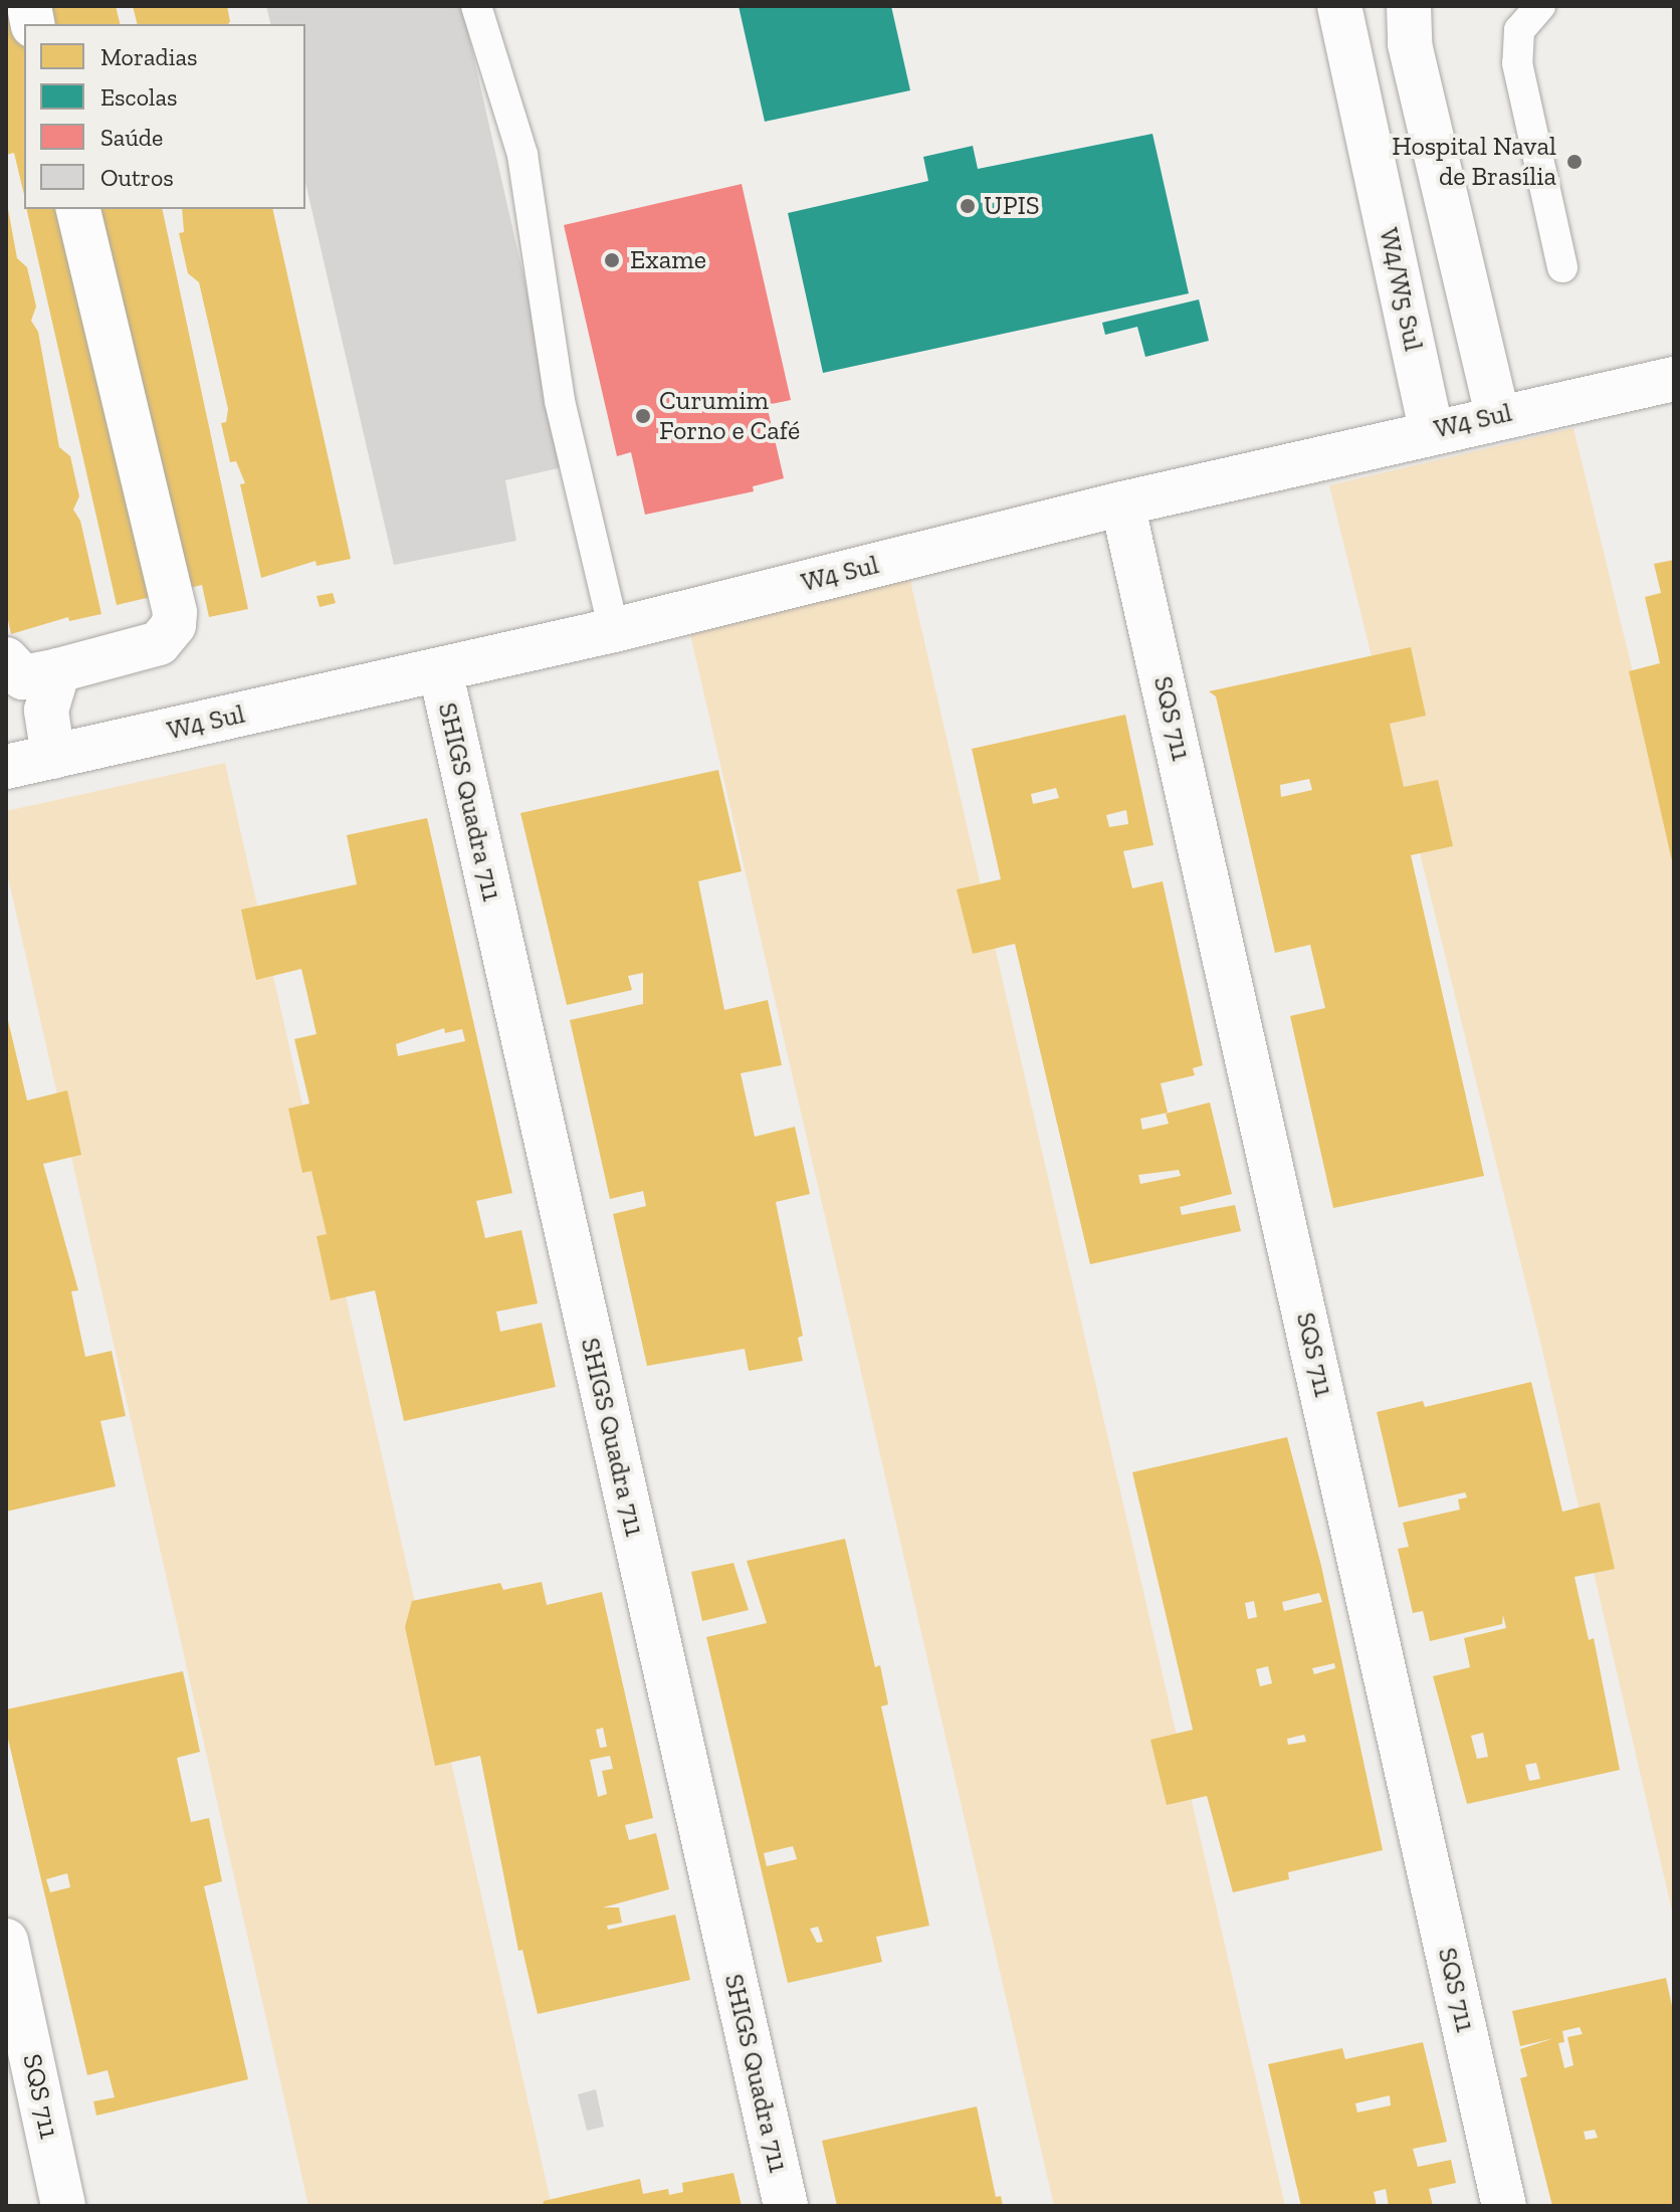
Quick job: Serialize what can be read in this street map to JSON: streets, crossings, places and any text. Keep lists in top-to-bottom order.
{
  "streets": {
    "street": [
      "W4/W5 Sul",
      "W4 Sul",
      "SQS 711",
      "SHIGS Quadra 711"
    ]
  },
  "crossings": [
    ["W4/W5 Sul", "W4 Sul"],
    ["W4 Sul", "SQS 711"],
    ["W4 Sul", "SHIGS Quadra 711"]
  ],
  "places": [
    "Hospital Naval de Brasília",
    "UPIS",
    "Exame",
    "Curumim Forno e Café"
  ],
  "legend": [
    "Moradias",
    "Escolas",
    "Saúde",
    "Outros"
  ]
}
